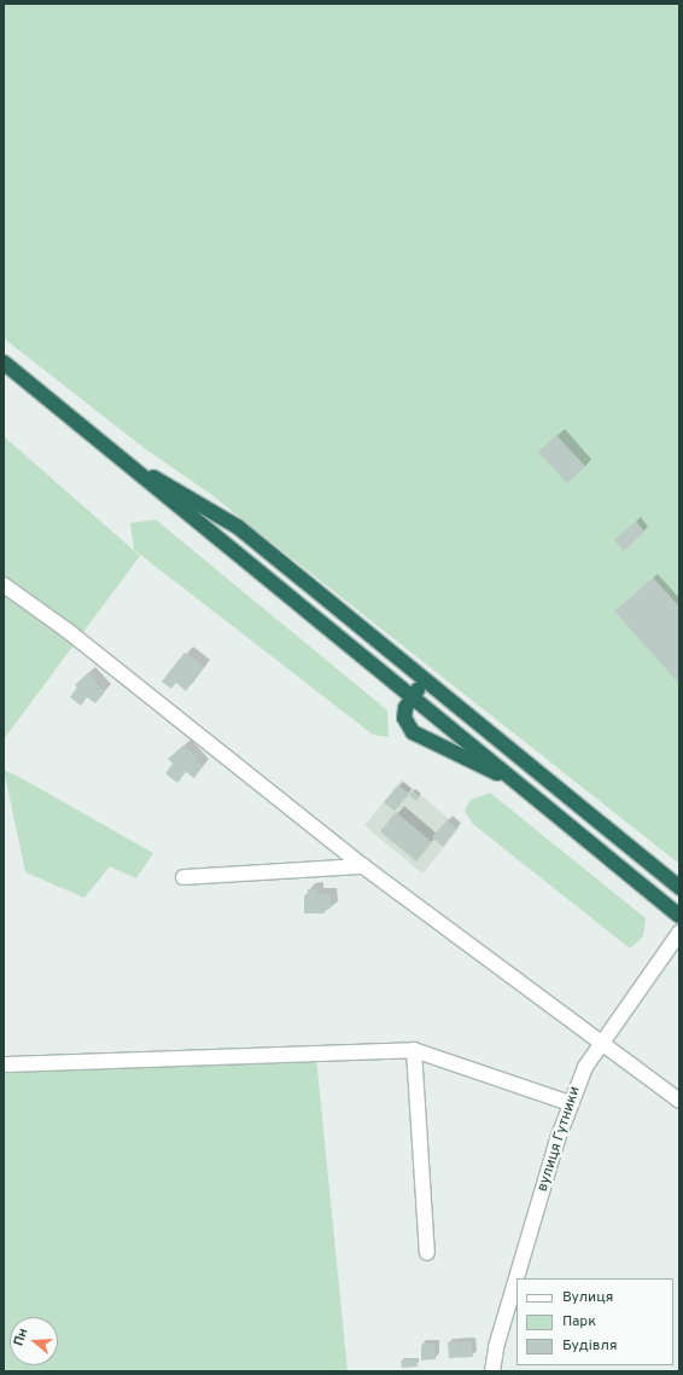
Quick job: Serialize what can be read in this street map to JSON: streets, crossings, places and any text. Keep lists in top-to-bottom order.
{
  "streets": {
    "street": ["вулиця Гутники"]
  },
  "legend": ["Вулиця", "Парк", "Будівля"],
  "north": "left"
}
